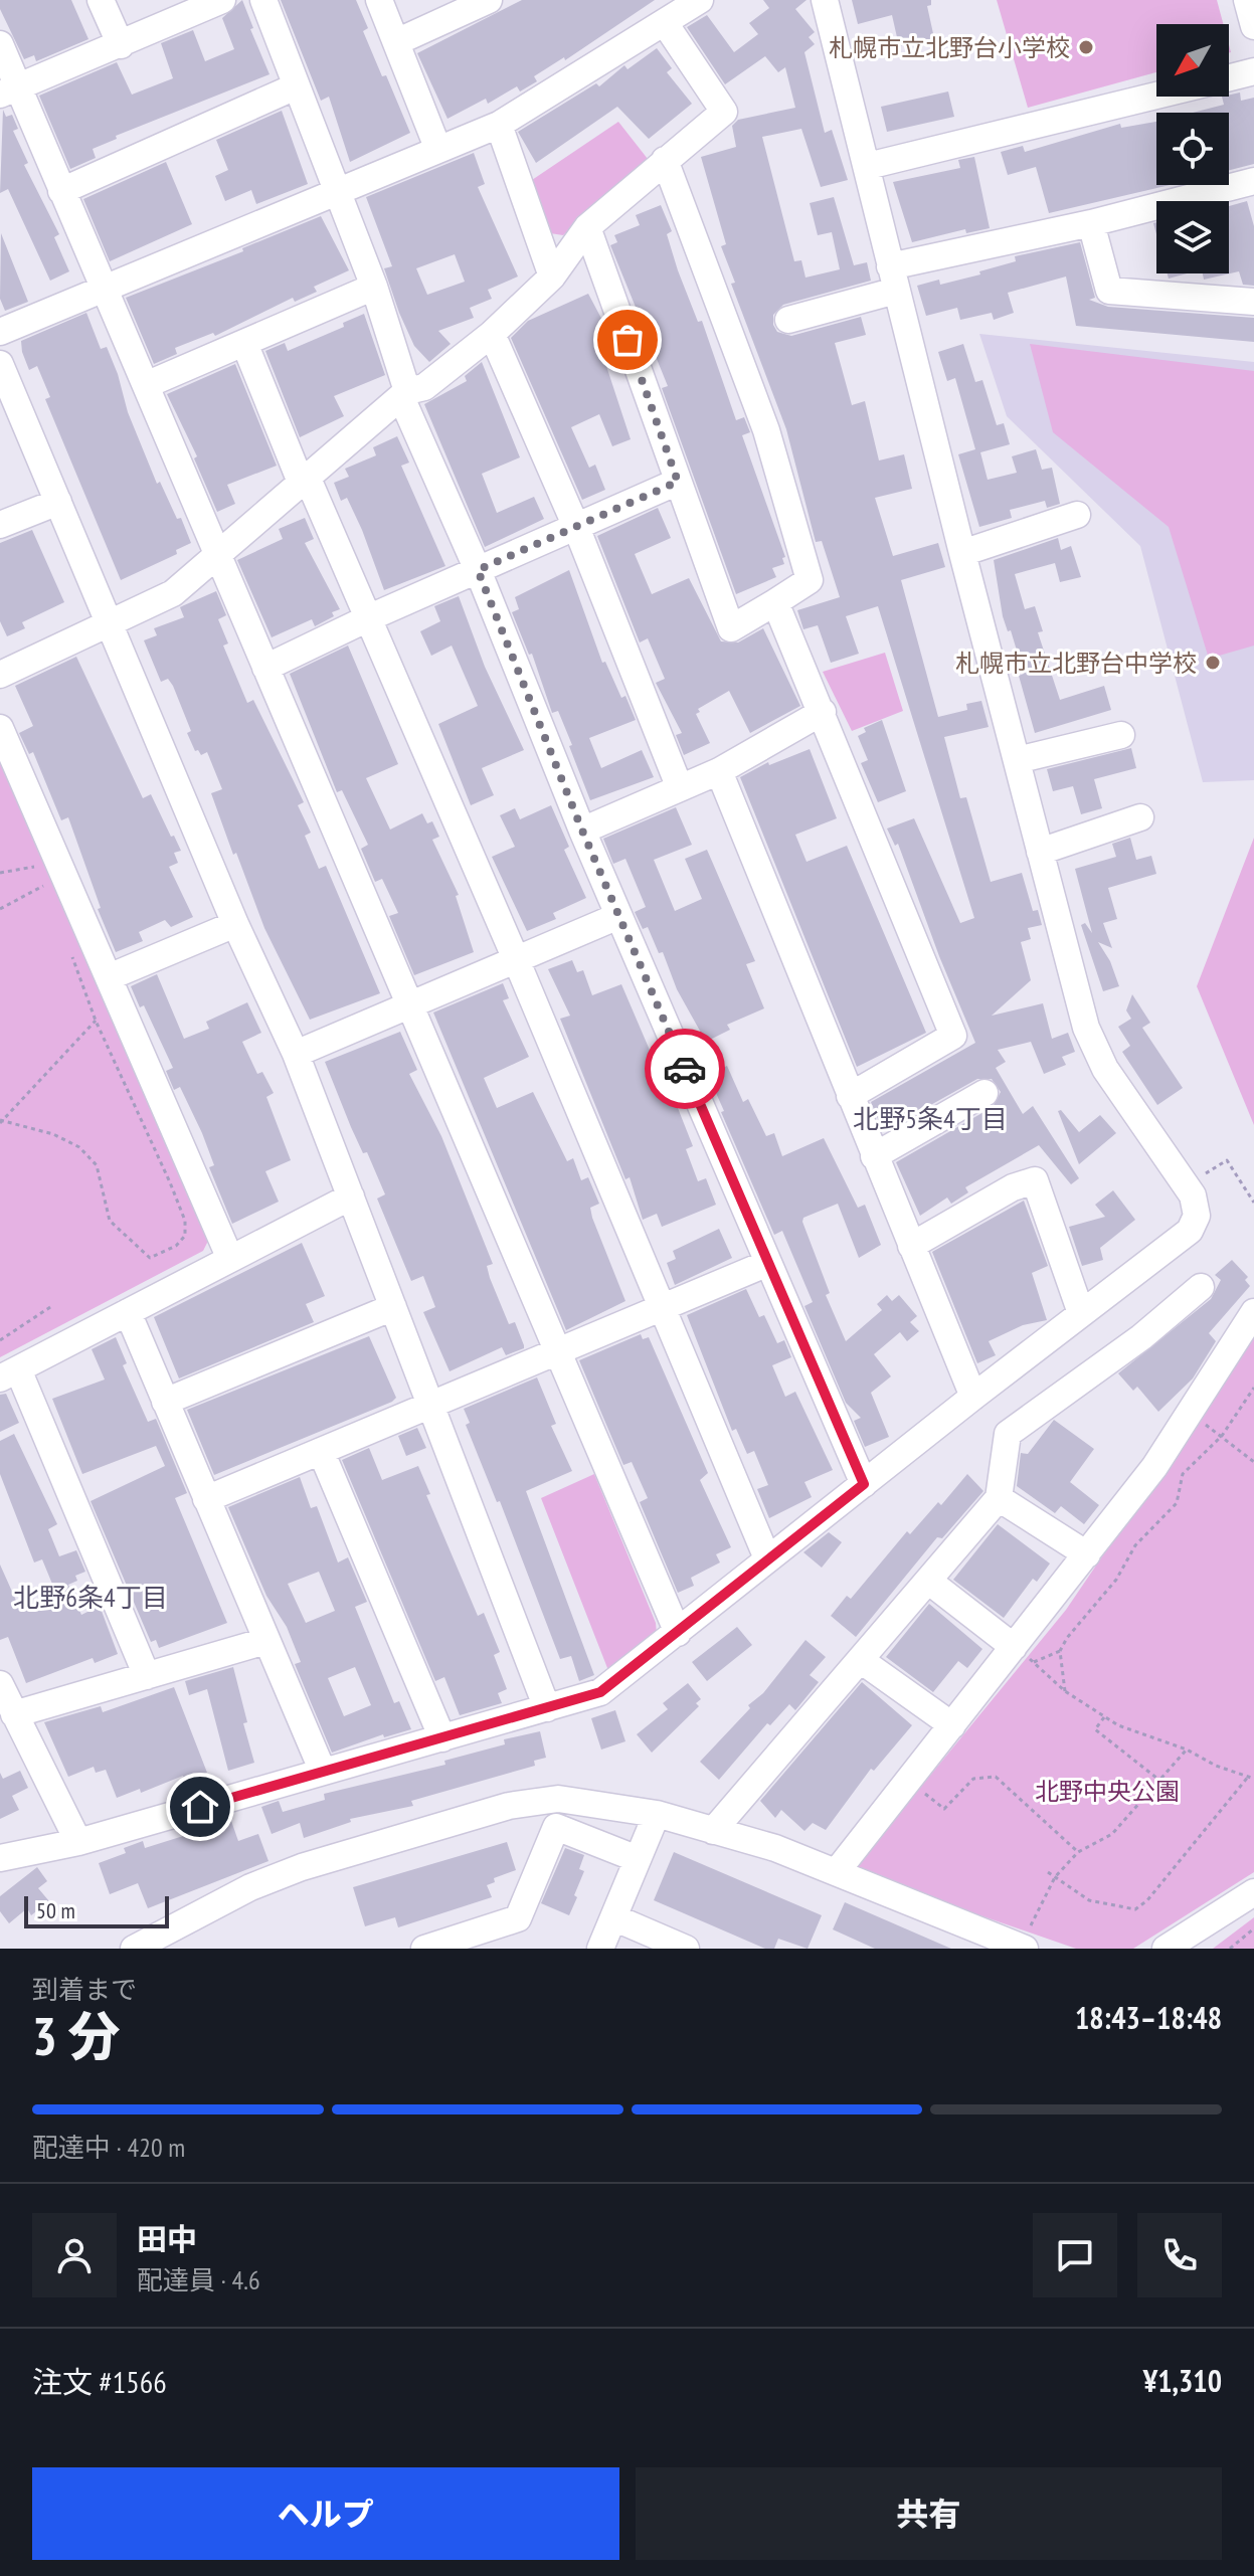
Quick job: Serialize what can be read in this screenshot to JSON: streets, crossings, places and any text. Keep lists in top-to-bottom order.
{
  "districts": ["北野5条4丁目", "北野6条4丁目"],
  "parks": ["北野中央公園"],
  "places": ["札幌市立北野台小学校", "札幌市立北野台中学校"],
  "scale_bar": "50 m",
  "north": "bottom left",
  "page": {
    "scale": "50 m",
    "heading": ["3 分", "到着まで", "18:43–18:48"],
    "panel": [
      "田中",
      "配達員 · 4.6",
      "注文 #1566",
      "¥1,310"
    ],
    "bar": "配達中 · 420 m",
    "buttons": ["ヘルプ", "共有"]
  }
}
